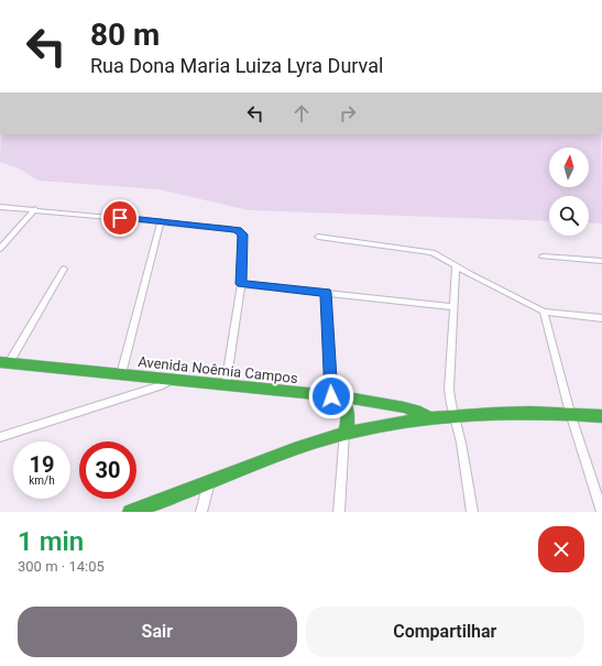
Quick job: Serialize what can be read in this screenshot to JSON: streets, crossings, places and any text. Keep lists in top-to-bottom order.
{
  "streets": {
    "street": ["Avenida Noêmia Campos"]
  },
  "north": "top",
  "page": {
    "turn": ["80 m", "Rua Dona Maria Luiza Lyra Durval"],
    "speed": "19 km/h",
    "limit": "30",
    "heading": ["1 min", "300 m · 14:05"],
    "buttons": ["Sair", "Compartilhar"]
  }
}
